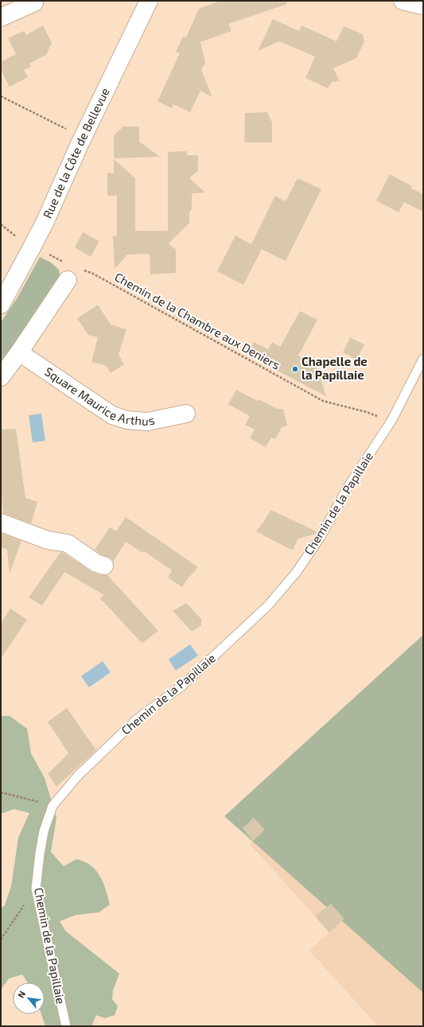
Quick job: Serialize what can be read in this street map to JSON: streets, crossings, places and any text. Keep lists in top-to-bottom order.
{
  "streets": {
    "street": ["Rue de la Côte de Bellevue", "Square Maurice Arthus"],
    "lane": ["Chemin de la Papillaie"],
    "path": ["Chemin de la Chambre aux Deniers"]
  },
  "crossings": [
    ["Chemin de la Chambre aux Deniers", "Chemin de la Papillaie"]
  ],
  "places": ["Chapelle de la Papillaie"],
  "north": "top left"
}
